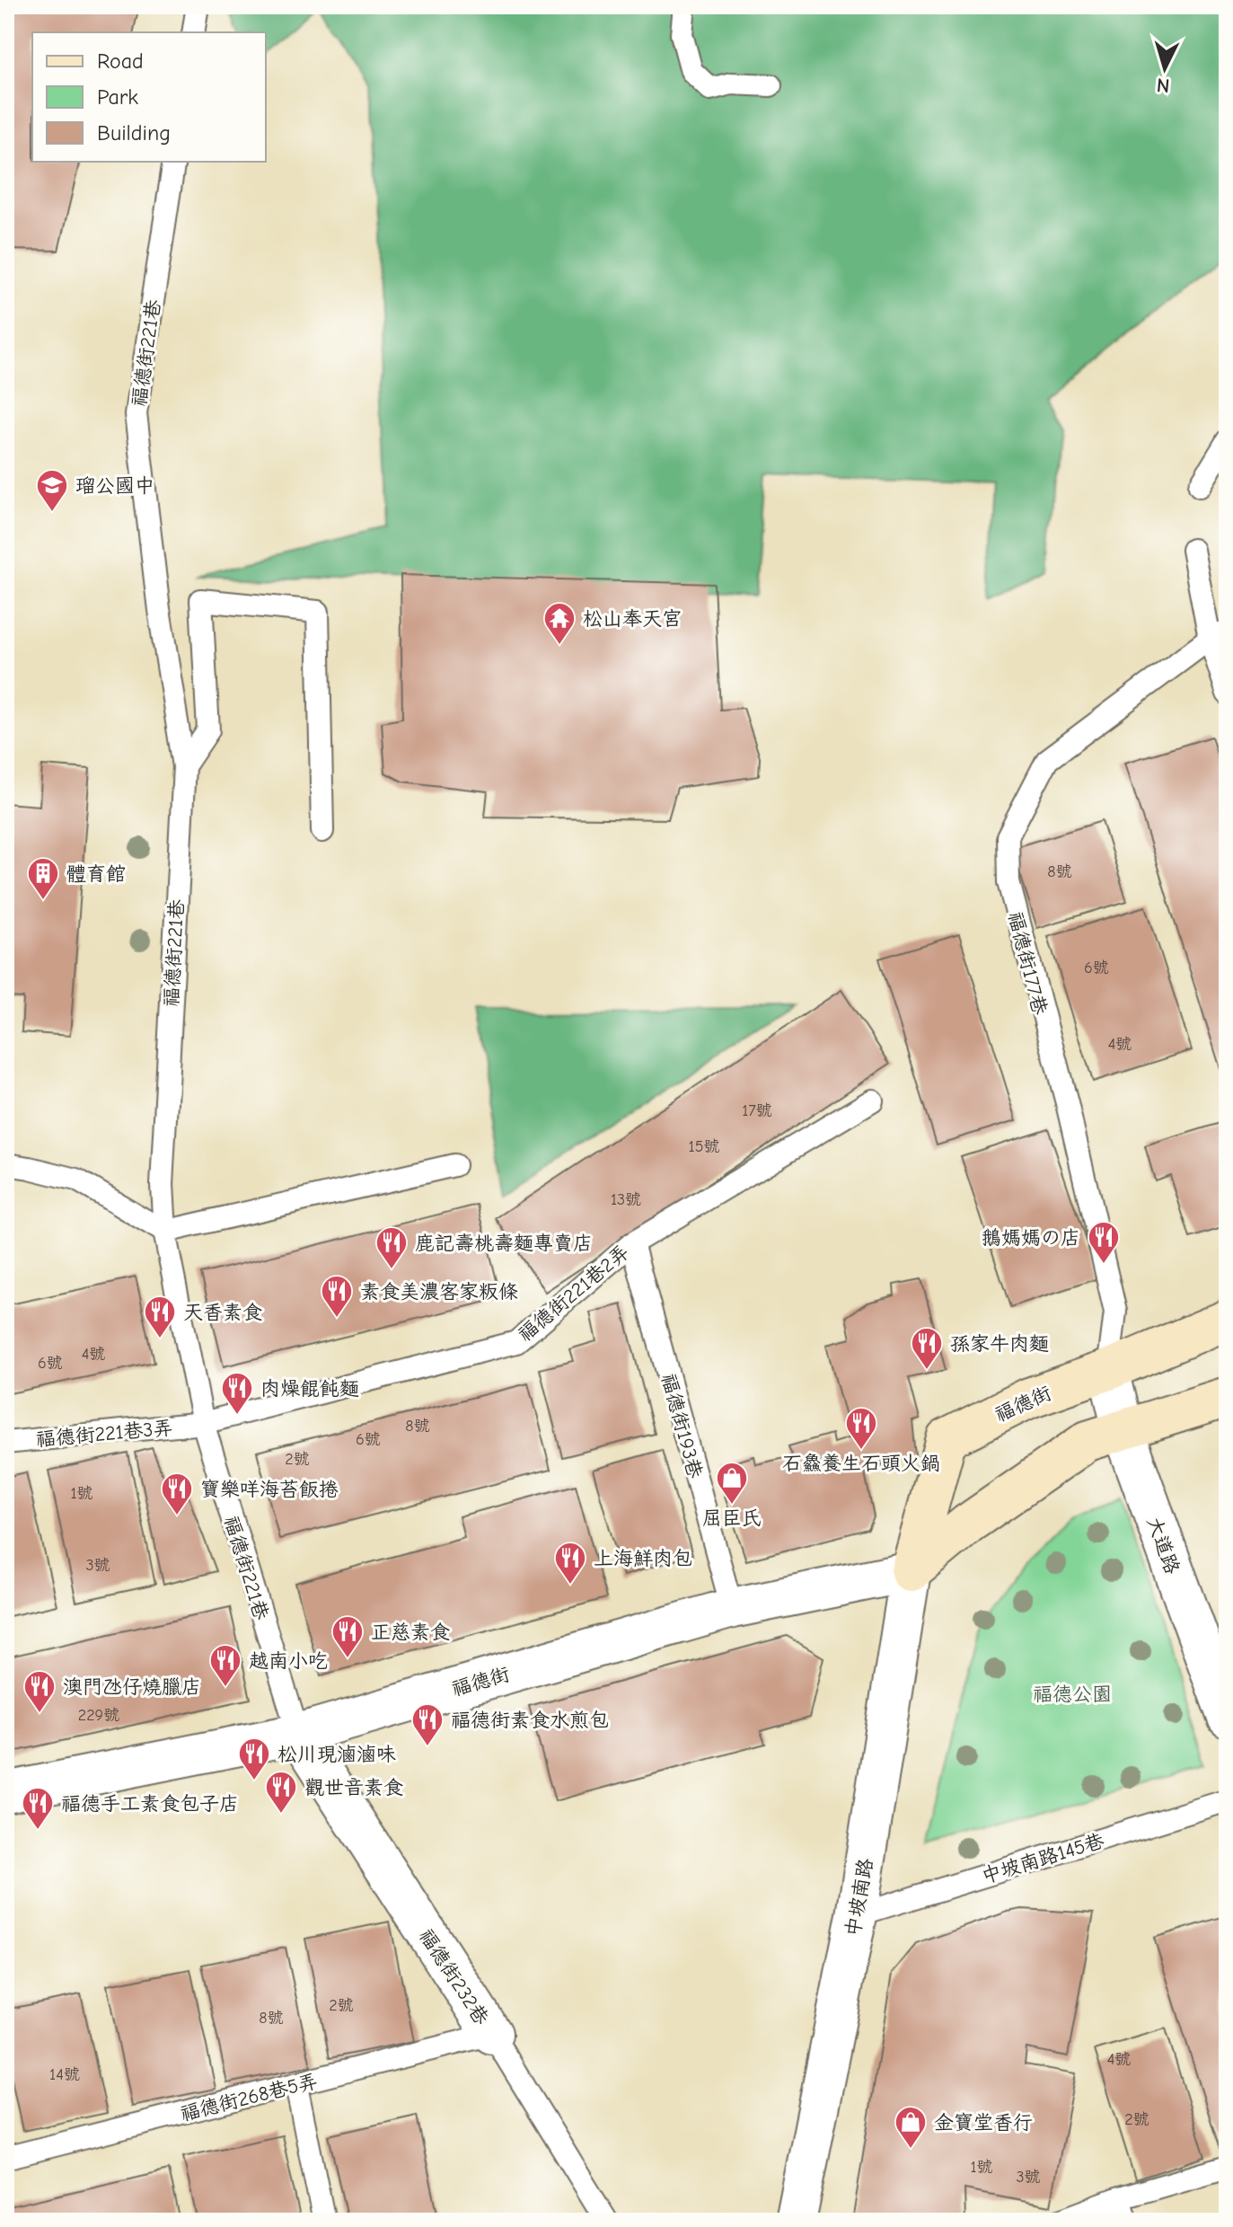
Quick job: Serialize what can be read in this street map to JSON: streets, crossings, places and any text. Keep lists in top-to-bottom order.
{
  "streets": {
    "street": [
      "福德街",
      "大道路",
      "中坡南路",
      "福德街232巷"
    ],
    "lane": [
      "福德街221巷",
      "福德街177巷",
      "福德街221巷2弄",
      "福德街193巷",
      "福德街221巷3弄",
      "中坡南路145巷",
      "福德街268巷5弄"
    ]
  },
  "crossings": [
    ["福德街221巷", "福德街221巷2弄"],
    ["福德街221巷", "福德街"],
    ["福德街221巷", "福德街221巷3弄"],
    ["福德街221巷", "福德街232巷"],
    ["福德街177巷", "福德街"],
    ["福德街177巷", "大道路"],
    ["福德街221巷2弄", "福德街193巷"],
    ["福德街221巷2弄", "福德街221巷3弄"],
    ["福德街", "福德街193巷"],
    ["福德街", "大道路"],
    ["福德街", "中坡南路"],
    ["福德街", "福德街232巷"],
    ["中坡南路145巷", "中坡南路"],
    ["福德街232巷", "福德街268巷5弄"]
  ],
  "parks": ["福德公園"],
  "places": {
    "school or university": ["瑠公國中"],
    "temple": ["松山奉天宮"],
    "building": ["體育館"],
    "restaurant": [
      "鵝媽媽の店",
      "鹿記壽桃壽麵專賣店",
      "素食美濃客家粄條",
      "天香素食",
      "孫家牛肉麵",
      "肉燥餛飩麵",
      "石鱻養生石頭火鍋",
      "寶樂咩海苔飯捲",
      "上海鮮肉包",
      "正慈素食",
      "越南小吃",
      "澳門氹仔燒臘店",
      "福德街素食水煎包",
      "松川現滷滷味",
      "觀世音素食",
      "福德手工素食包子店"
    ],
    "shop": ["屈臣氏", "金寶堂香行"]
  },
  "house_numbers": [
    "8號",
    "6號",
    "4號",
    "17號",
    "15號",
    "13號",
    "4號",
    "6號",
    "8號",
    "6號",
    "2號",
    "1號",
    "3號",
    "229號",
    "2號",
    "8號",
    "4號",
    "14號",
    "2號",
    "1號",
    "3號"
  ],
  "legend": ["Road", "Park", "Building"],
  "north": "bottom"
}
